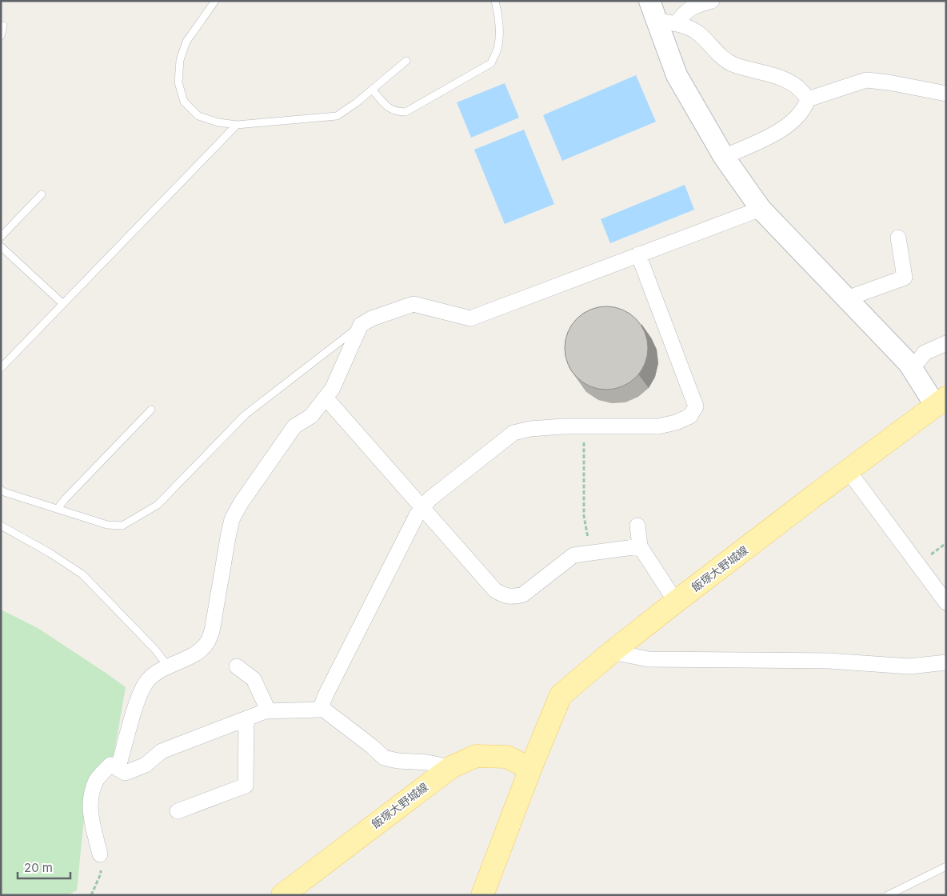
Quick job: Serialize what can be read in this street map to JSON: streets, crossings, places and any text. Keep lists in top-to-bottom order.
{
  "streets": {
    "main road": ["飯塚大野城線"]
  },
  "scale_bar": "20 m"
}
